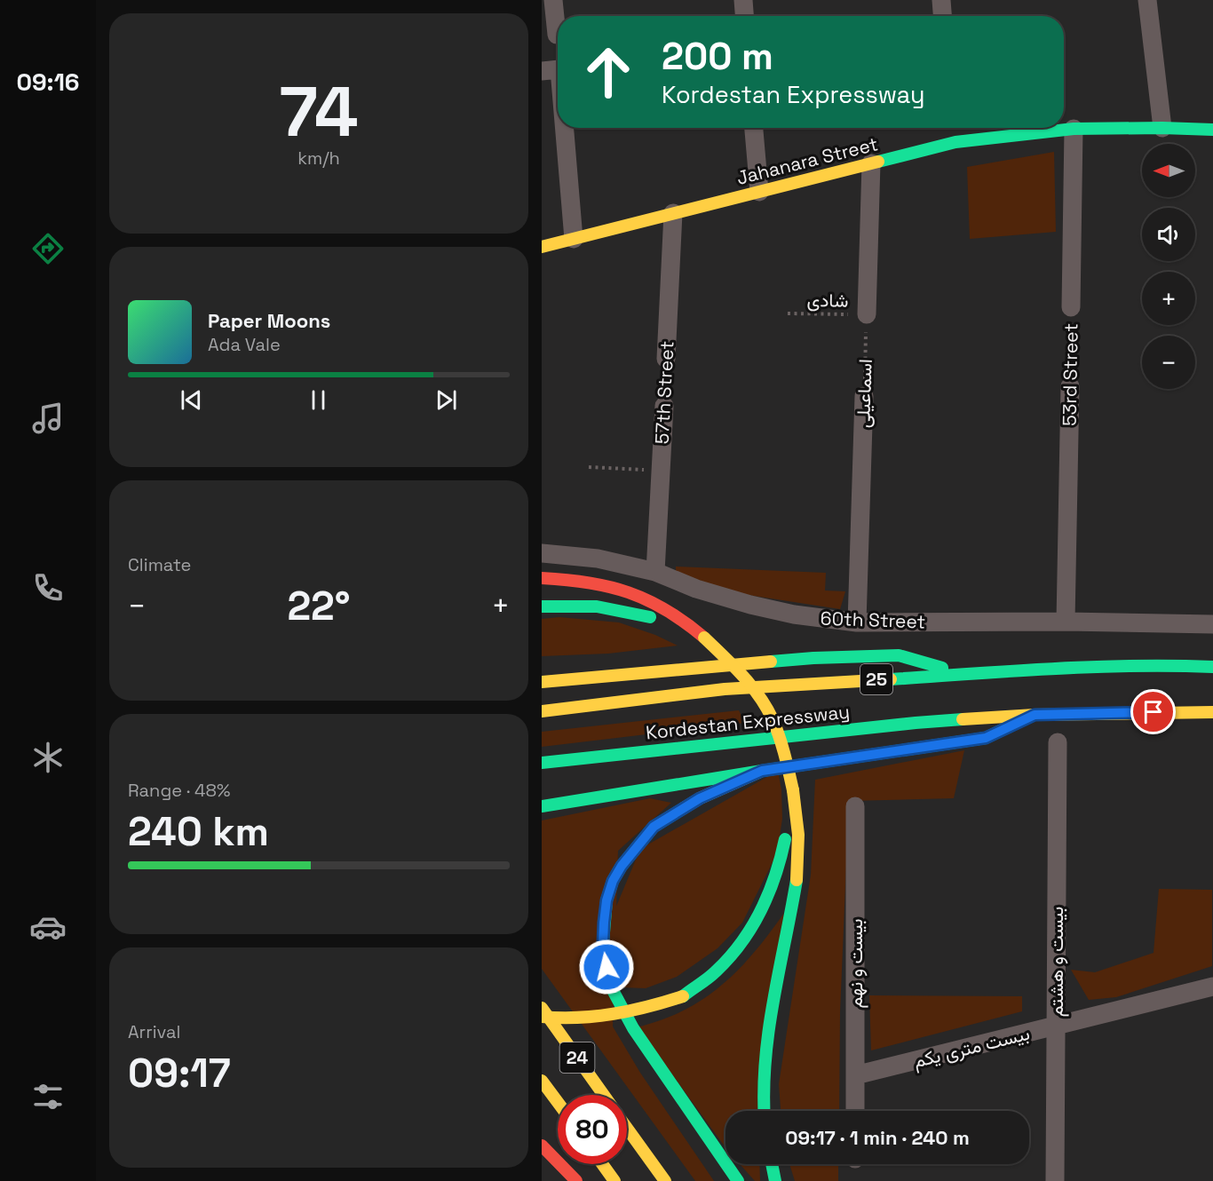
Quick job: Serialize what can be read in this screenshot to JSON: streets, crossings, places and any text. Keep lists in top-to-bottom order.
{
  "streets": {
    "main road": [
      "Jahanara Street",
      "25",
      "Kordestan Expressway",
      "24"
    ],
    "street": [
      "53rd Street",
      "57th Street",
      "اسماعیلی",
      "60th Street",
      "بیست و هشتم",
      "بیست و نهم",
      "بیست متری یکم"
    ],
    "path": ["شادی"]
  },
  "crossings": [
    ["Jahanara Street", "53rd Street"],
    ["Jahanara Street", "57th Street"],
    ["شادی", "اسماعیلی"],
    ["53rd Street", "60th Street"],
    ["57th Street", "60th Street"],
    ["اسماعیلی", "60th Street"],
    ["بیست و هشتم", "بیست متری یکم"],
    ["بیست و نهم", "بیست متری یکم"]
  ],
  "north": "left",
  "page": {
    "tabs": "09:16",
    "tile": [
      ["74", "km/h"],
      "Climate",
      ["Range · 48%", "240 km"],
      ["Arrival", "09:17"]
    ],
    "turn": ["200 m", "Kordestan Expressway"],
    "map_buttons": ["+", "−"],
    "song": ["Paper Moons", "Ada Vale"],
    "heat": ["−", "22°", "+"],
    "limit": "80",
    "trip": "09:17 · 1 min · 240 m"
  }
}
